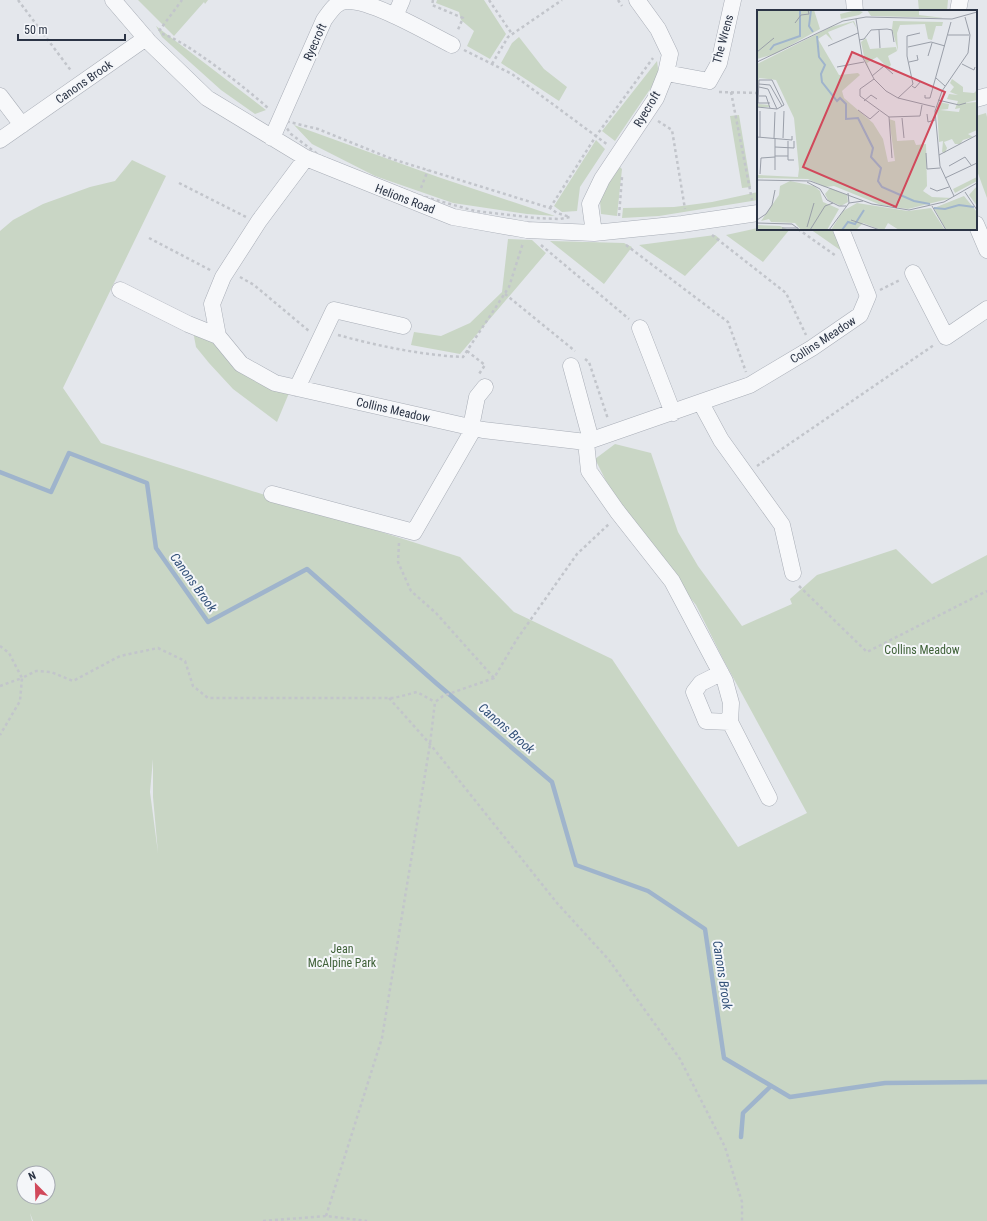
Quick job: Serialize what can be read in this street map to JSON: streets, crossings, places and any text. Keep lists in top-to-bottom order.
{
  "streets": {
    "street": [
      "The Wrens",
      "Ryecroft",
      "Canons Brook",
      "Helions Road",
      "Collins Meadow"
    ]
  },
  "crossings": [
    ["The Wrens", "Ryecroft"],
    ["Ryecroft", "Helions Road"],
    ["Canons Brook", "Helions Road"],
    ["Helions Road", "Collins Meadow"]
  ],
  "water": ["Canons Brook"],
  "parks": ["Collins Meadow", "Jean McAlpine Park"],
  "scale_bar": "50 m",
  "north": "top left"
}
